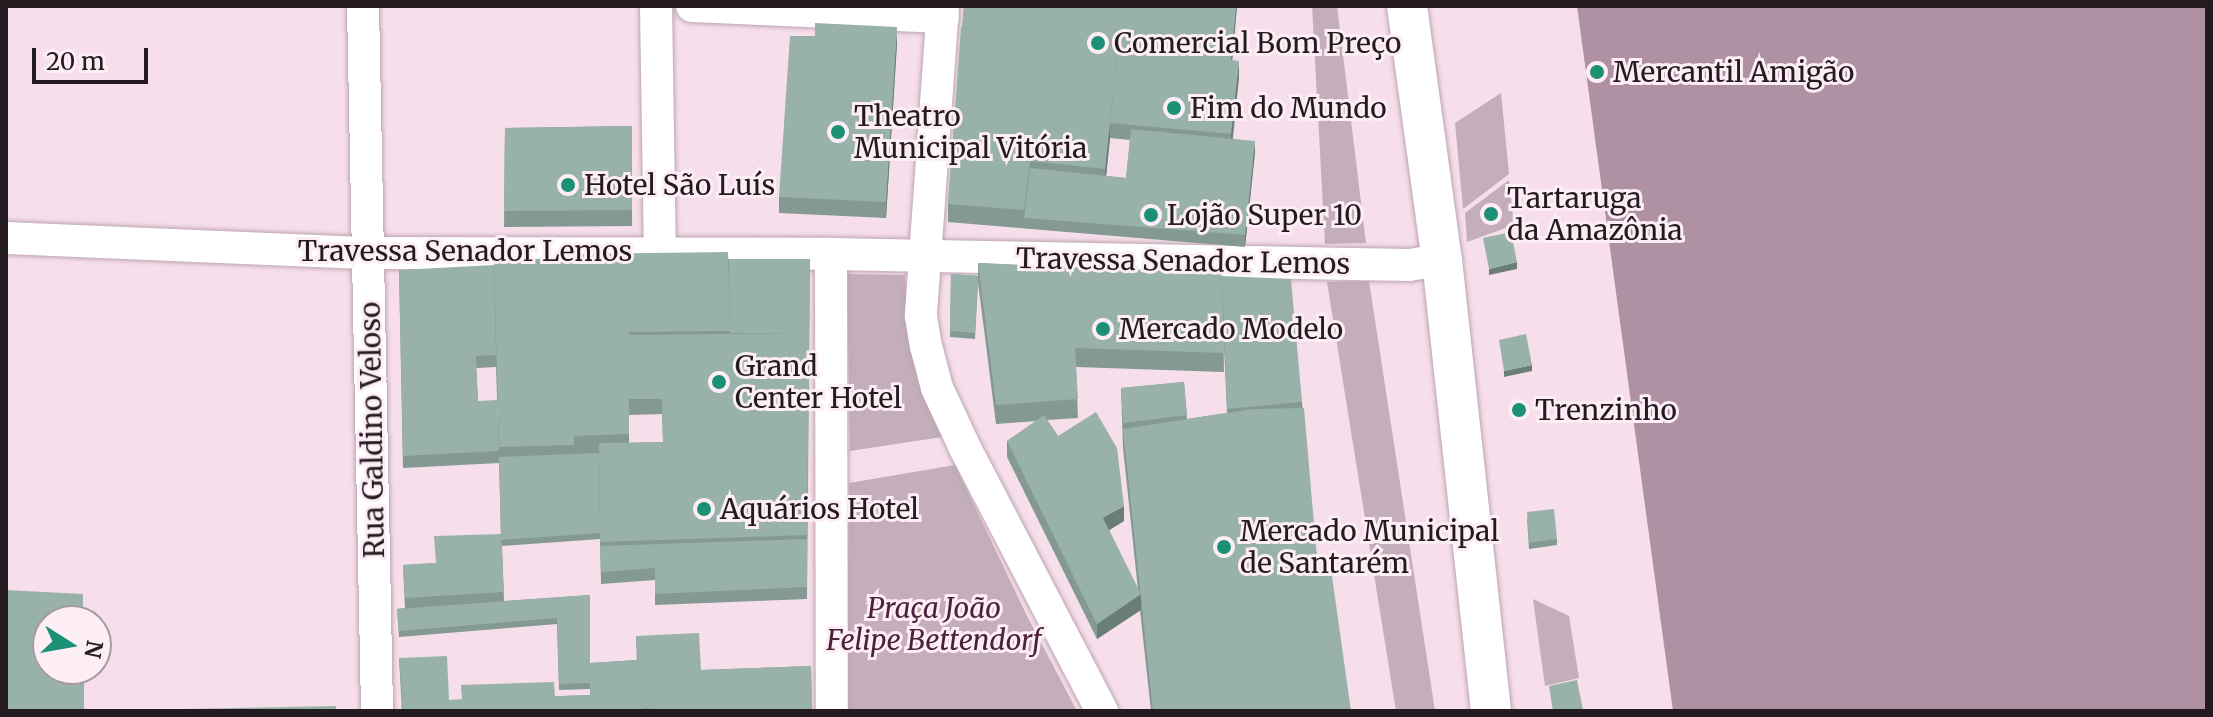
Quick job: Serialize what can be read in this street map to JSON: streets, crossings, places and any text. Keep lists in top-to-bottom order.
{
  "streets": {
    "street": ["Travessa Senador Lemos", "Rua Galdino Veloso"]
  },
  "crossings": [
    ["Travessa Senador Lemos", "Rua Galdino Veloso"]
  ],
  "parks": ["Praça João Felipe Bettendorf"],
  "places": [
    "Comercial Bom Preço",
    "Mercantil Amigão",
    "Fim do Mundo",
    "Theatro Municipal Vitória",
    "Hotel São Luís",
    "Tartaruga da Amazônia",
    "Lojão Super 10",
    "Mercado Modelo",
    "Grand Center Hotel",
    "Trenzinho",
    "Aquários Hotel",
    "Mercado Municipal de Santarém"
  ],
  "scale_bar": "20 m",
  "north": "right"
}
